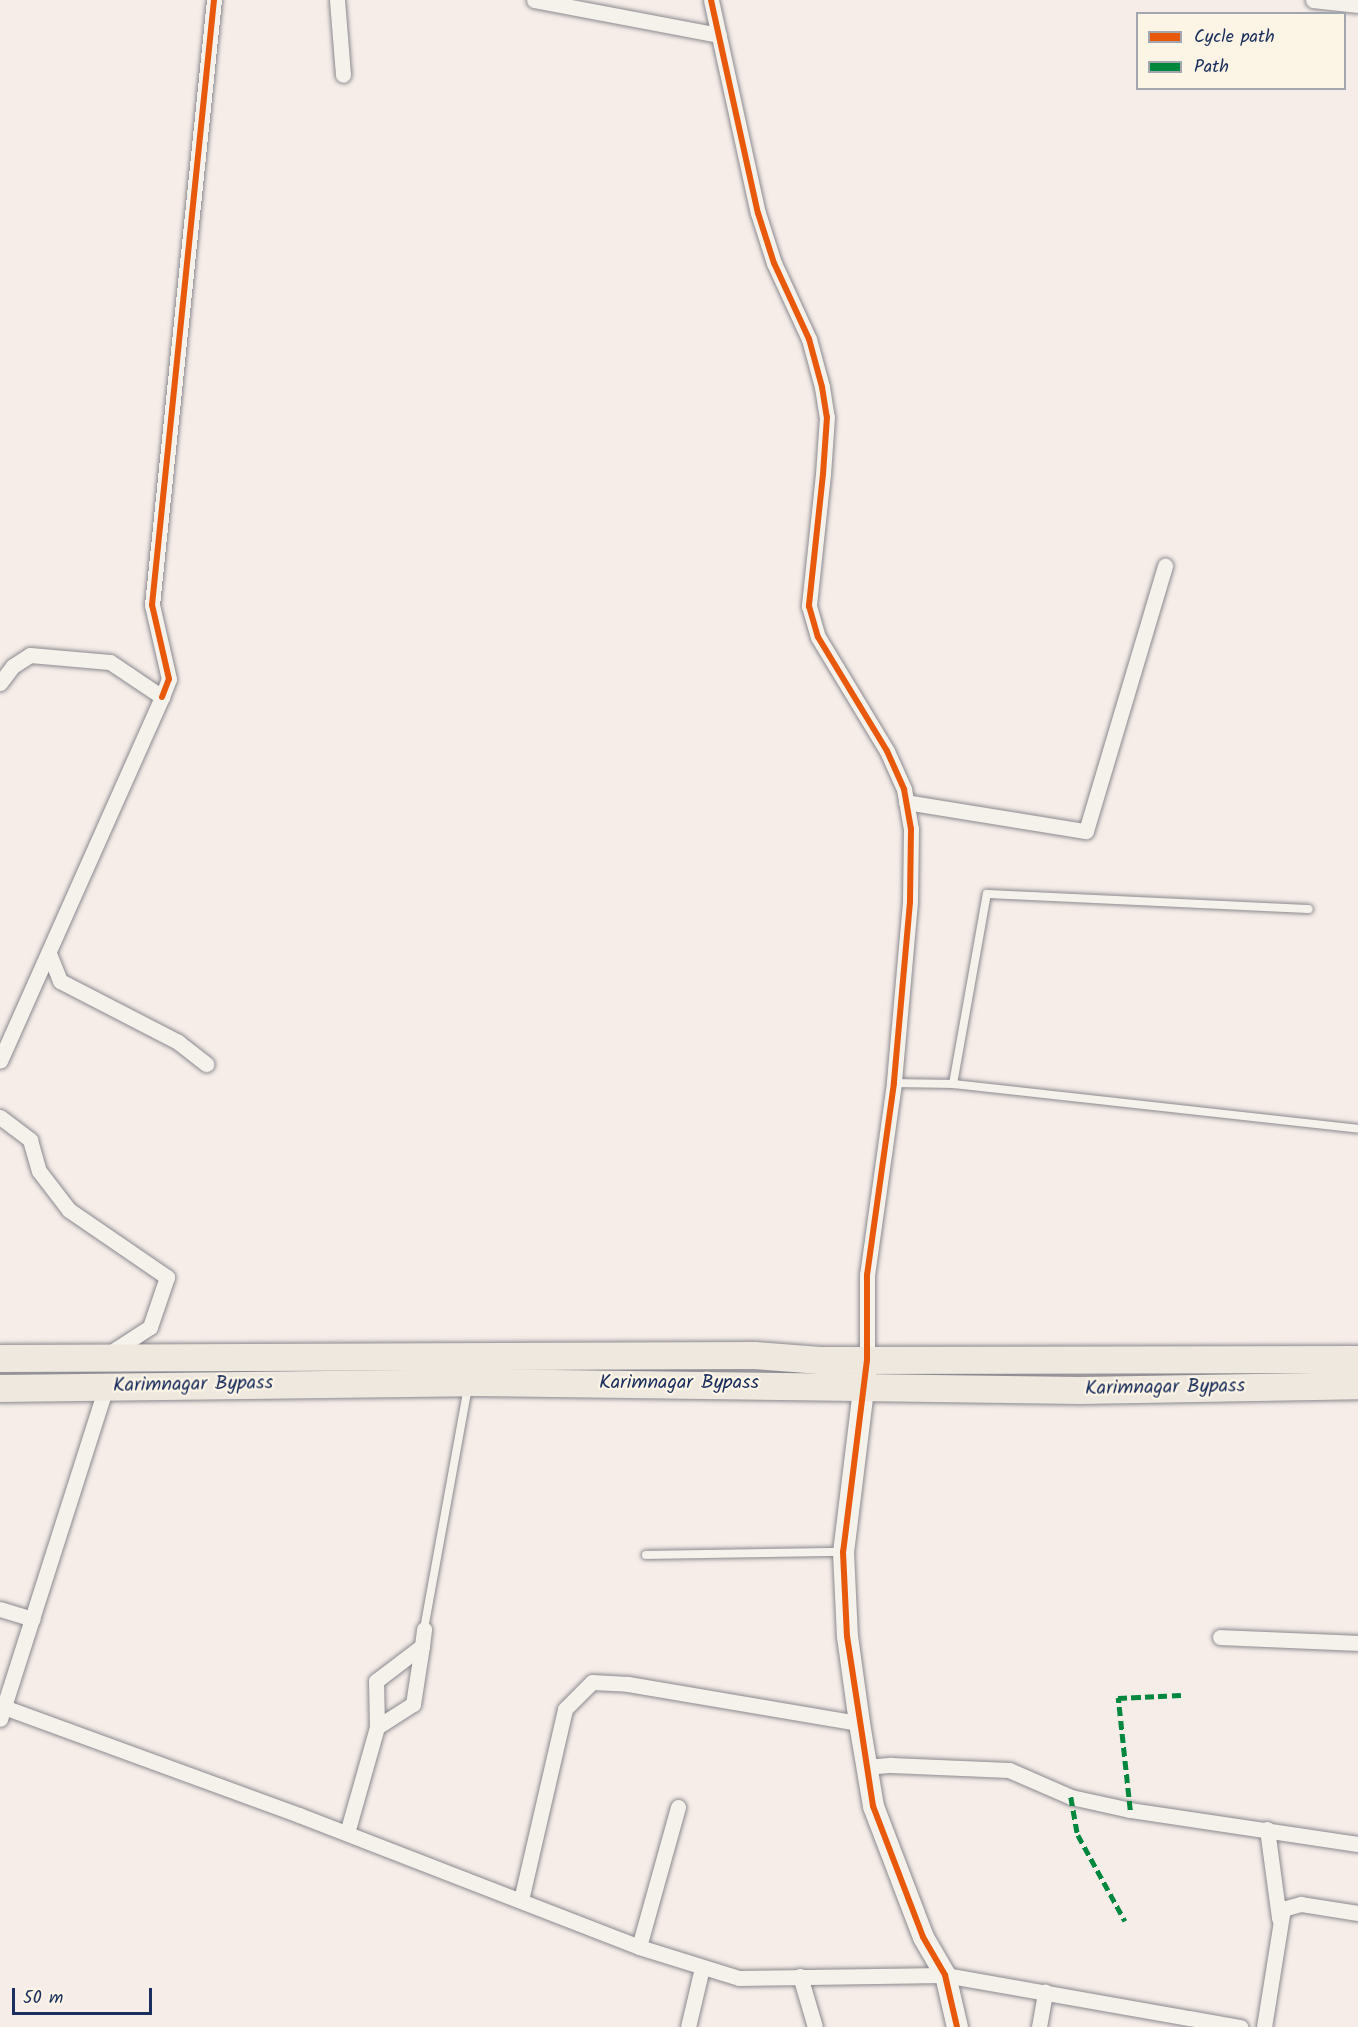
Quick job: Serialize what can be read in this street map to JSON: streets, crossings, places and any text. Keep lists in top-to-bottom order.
{
  "streets": {
    "highway": ["Karimnagar Bypass"]
  },
  "legend": ["Cycle path", "Path"],
  "scale_bar": "50 m"
}
